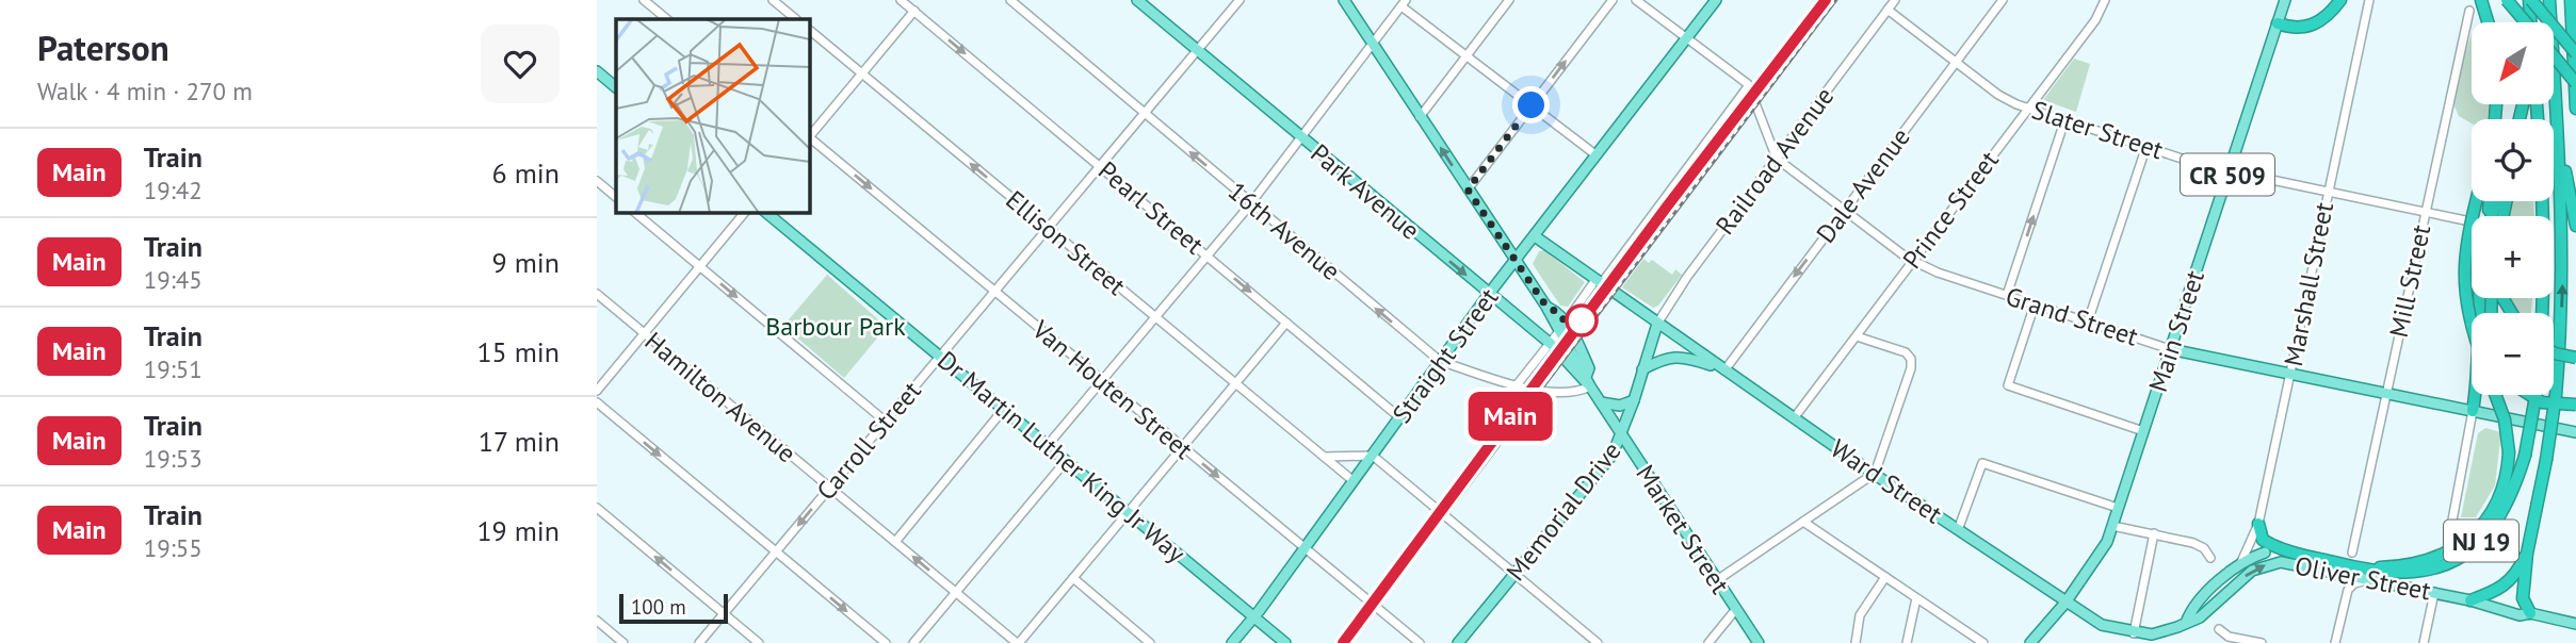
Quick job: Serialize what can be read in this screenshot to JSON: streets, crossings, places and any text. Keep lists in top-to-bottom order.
{
  "streets": {
    "highway": ["NJ 19"],
    "main road": [
      "CR 509",
      "Park Avenue",
      "Grand Street",
      "Main Street",
      "Straight Street",
      "Dr Martin Luther King Jr Way",
      "Ward Street",
      "Memorial Drive",
      "Market Street",
      "Oliver Street"
    ],
    "street": [
      "Slater Street",
      "Railroad Avenue",
      "Dale Avenue",
      "Pearl Street",
      "Prince Street",
      "16th Avenue",
      "Ellison Street",
      "Mill Street",
      "Marshall Street",
      "Van Houten Street",
      "Hamilton Avenue",
      "Carroll Street"
    ]
  },
  "crossings": [
    ["Slater Street", "Railroad Avenue"],
    ["Slater Street", "Dale Avenue"],
    ["Slater Street", "Prince Street"],
    ["Slater Street", "Mill Street"],
    ["Slater Street", "Marshall Street"],
    ["Slater Street", "Main Street"],
    ["Railroad Avenue", "Grand Street"],
    ["Railroad Avenue", "Ward Street"],
    ["Railroad Avenue", "Memorial Drive"],
    ["Dale Avenue", "Grand Street"],
    ["Dale Avenue", "Ward Street"],
    ["Park Avenue", "16th Avenue"],
    ["Park Avenue", "Straight Street"],
    ["Park Avenue", "Carroll Street"],
    ["Park Avenue", "Market Street"],
    ["Pearl Street", "Straight Street"],
    ["Pearl Street", "Carroll Street"],
    ["Prince Street", "Grand Street"],
    ["Prince Street", "Ward Street"],
    ["16th Avenue", "Straight Street"],
    ["16th Avenue", "Carroll Street"],
    ["16th Avenue", "Market Street"],
    ["Ellison Street", "Straight Street"],
    ["Ellison Street", "Carroll Street"],
    ["Mill Street", "Grand Street"],
    ["Marshall Street", "Grand Street"],
    ["Marshall Street", "Oliver Street"],
    ["Grand Street", "Main Street"],
    ["Main Street", "Ward Street"],
    ["Straight Street", "Van Houten Street"],
    ["Straight Street", "Dr Martin Luther King Jr Way"],
    ["Straight Street", "Ward Street"],
    ["Straight Street", "Market Street"],
    ["Van Houten Street", "Carroll Street"],
    ["Hamilton Avenue", "Carroll Street"],
    ["Carroll Street", "Dr Martin Luther King Jr Way"],
    ["Ward Street", "Memorial Drive"],
    ["Ward Street", "Oliver Street"],
    ["Memorial Drive", "Market Street"],
    ["NJ 19", "Oliver Street"]
  ],
  "one_way": [
    "Dale Avenue",
    "Park Avenue",
    "Pearl Street",
    "16th Avenue",
    "Van Houten Street",
    "Oliver Street"
  ],
  "parks": ["Barbour Park"],
  "scale_bar": "100 m",
  "north": "bottom left",
  "page": {
    "heading": ["Paterson", "Walk · 4 min · 270 m"],
    "on_map": "Main",
    "map_buttons": ["+", "−"],
    "list": [
      {
        "mark": "Main",
        "name": "Train",
        "note": "19:42",
        "value": "6 min"
      },
      {
        "mark": "Main",
        "name": "Train",
        "note": "19:45",
        "value": "9 min"
      },
      {
        "mark": "Main",
        "name": "Train",
        "note": "19:51",
        "value": "15 min"
      },
      {
        "mark": "Main",
        "name": "Train",
        "note": "19:53",
        "value": "17 min"
      },
      {
        "mark": "Main",
        "name": "Train",
        "note": "19:55",
        "value": "19 min"
      }
    ],
    "scale": "100 m"
  }
}
